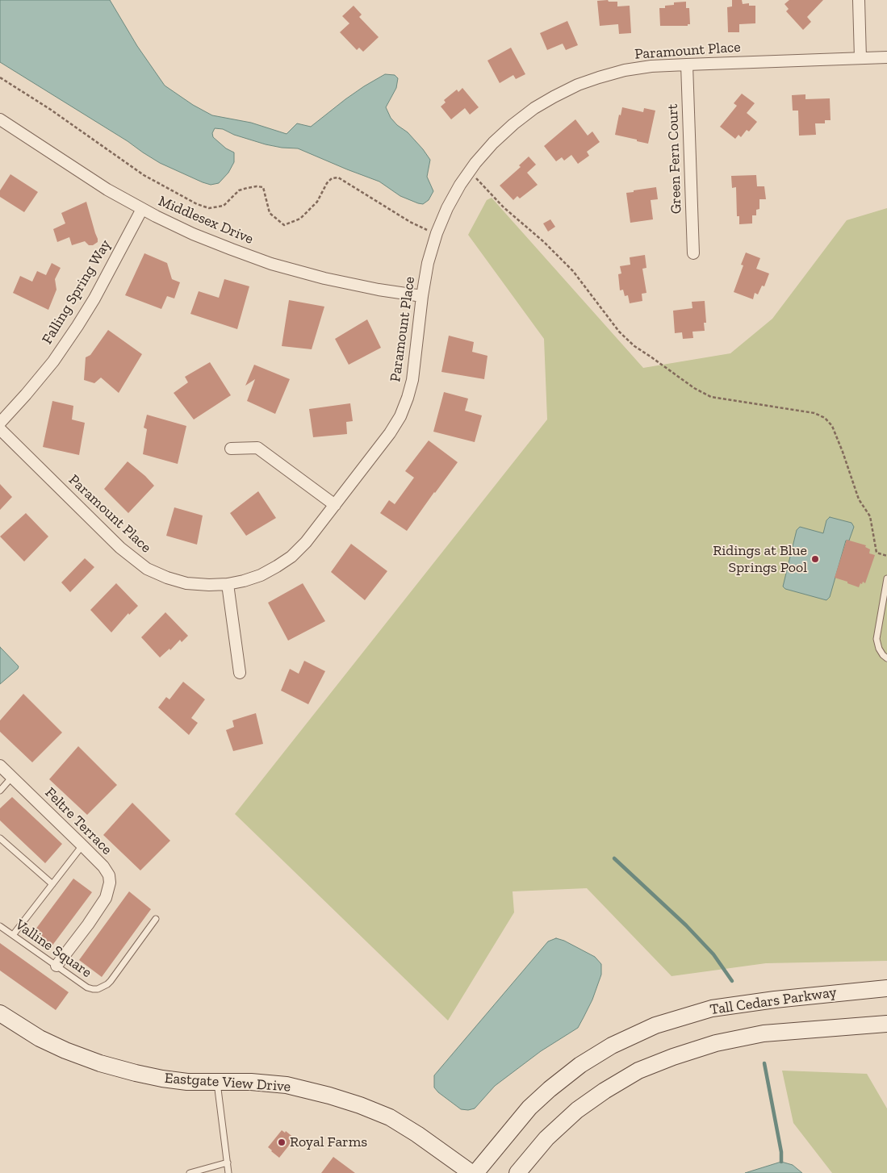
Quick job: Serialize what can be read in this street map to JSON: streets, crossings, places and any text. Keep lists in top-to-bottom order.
{
  "streets": {
    "main road": ["Tall Cedars Parkway", "Eastgate View Drive"],
    "street": [
      "Paramount Place",
      "Green Fern Court",
      "Middlesex Drive",
      "Falling Spring Way",
      "Feltre Terrace"
    ],
    "lane": ["Valline Square"]
  },
  "crossings": [
    ["Paramount Place", "Green Fern Court"],
    ["Paramount Place", "Middlesex Drive"],
    ["Middlesex Drive", "Falling Spring Way"],
    ["Feltre Terrace", "Valline Square"]
  ],
  "places": ["Ridings at Blue Springs Pool", "Royal Farms"]
}
